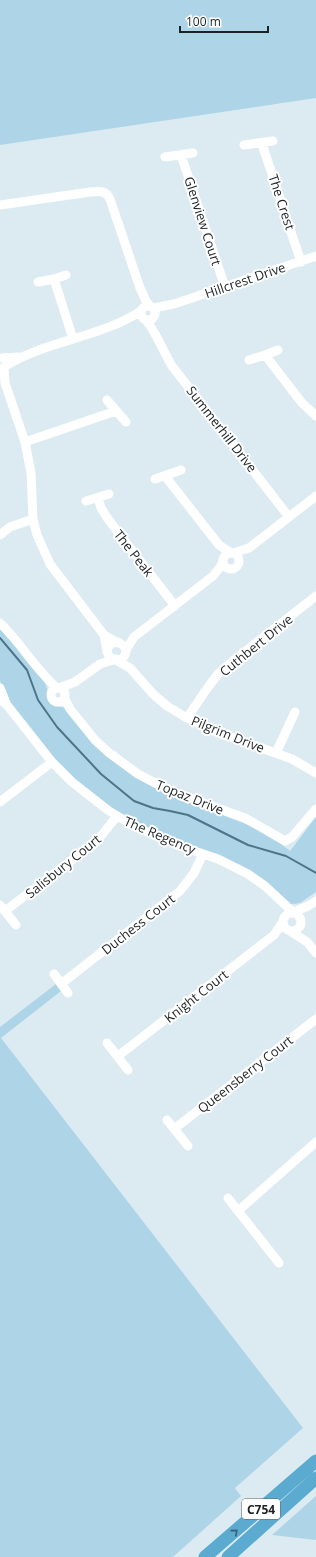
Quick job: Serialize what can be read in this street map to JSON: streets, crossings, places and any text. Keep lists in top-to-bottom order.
{
  "streets": {
    "highway": ["C754"],
    "street": [
      "The Crest",
      "Glenview Court",
      "Hillcrest Drive",
      "Summerhill Drive",
      "The Peak",
      "Cuthbert Drive",
      "Pilgrim Drive",
      "Topaz Drive",
      "The Regency",
      "Salisbury Court",
      "Duchess Court",
      "Knight Court",
      "Queensberry Court"
    ]
  },
  "crossings": [
    ["The Crest", "Hillcrest Drive"],
    ["Glenview Court", "Hillcrest Drive"],
    ["Hillcrest Drive", "Summerhill Drive"],
    ["Cuthbert Drive", "Pilgrim Drive"],
    ["The Regency", "Salisbury Court"],
    ["The Regency", "Duchess Court"],
    ["The Regency", "Knight Court"]
  ],
  "scale_bar": "100 m"
}
